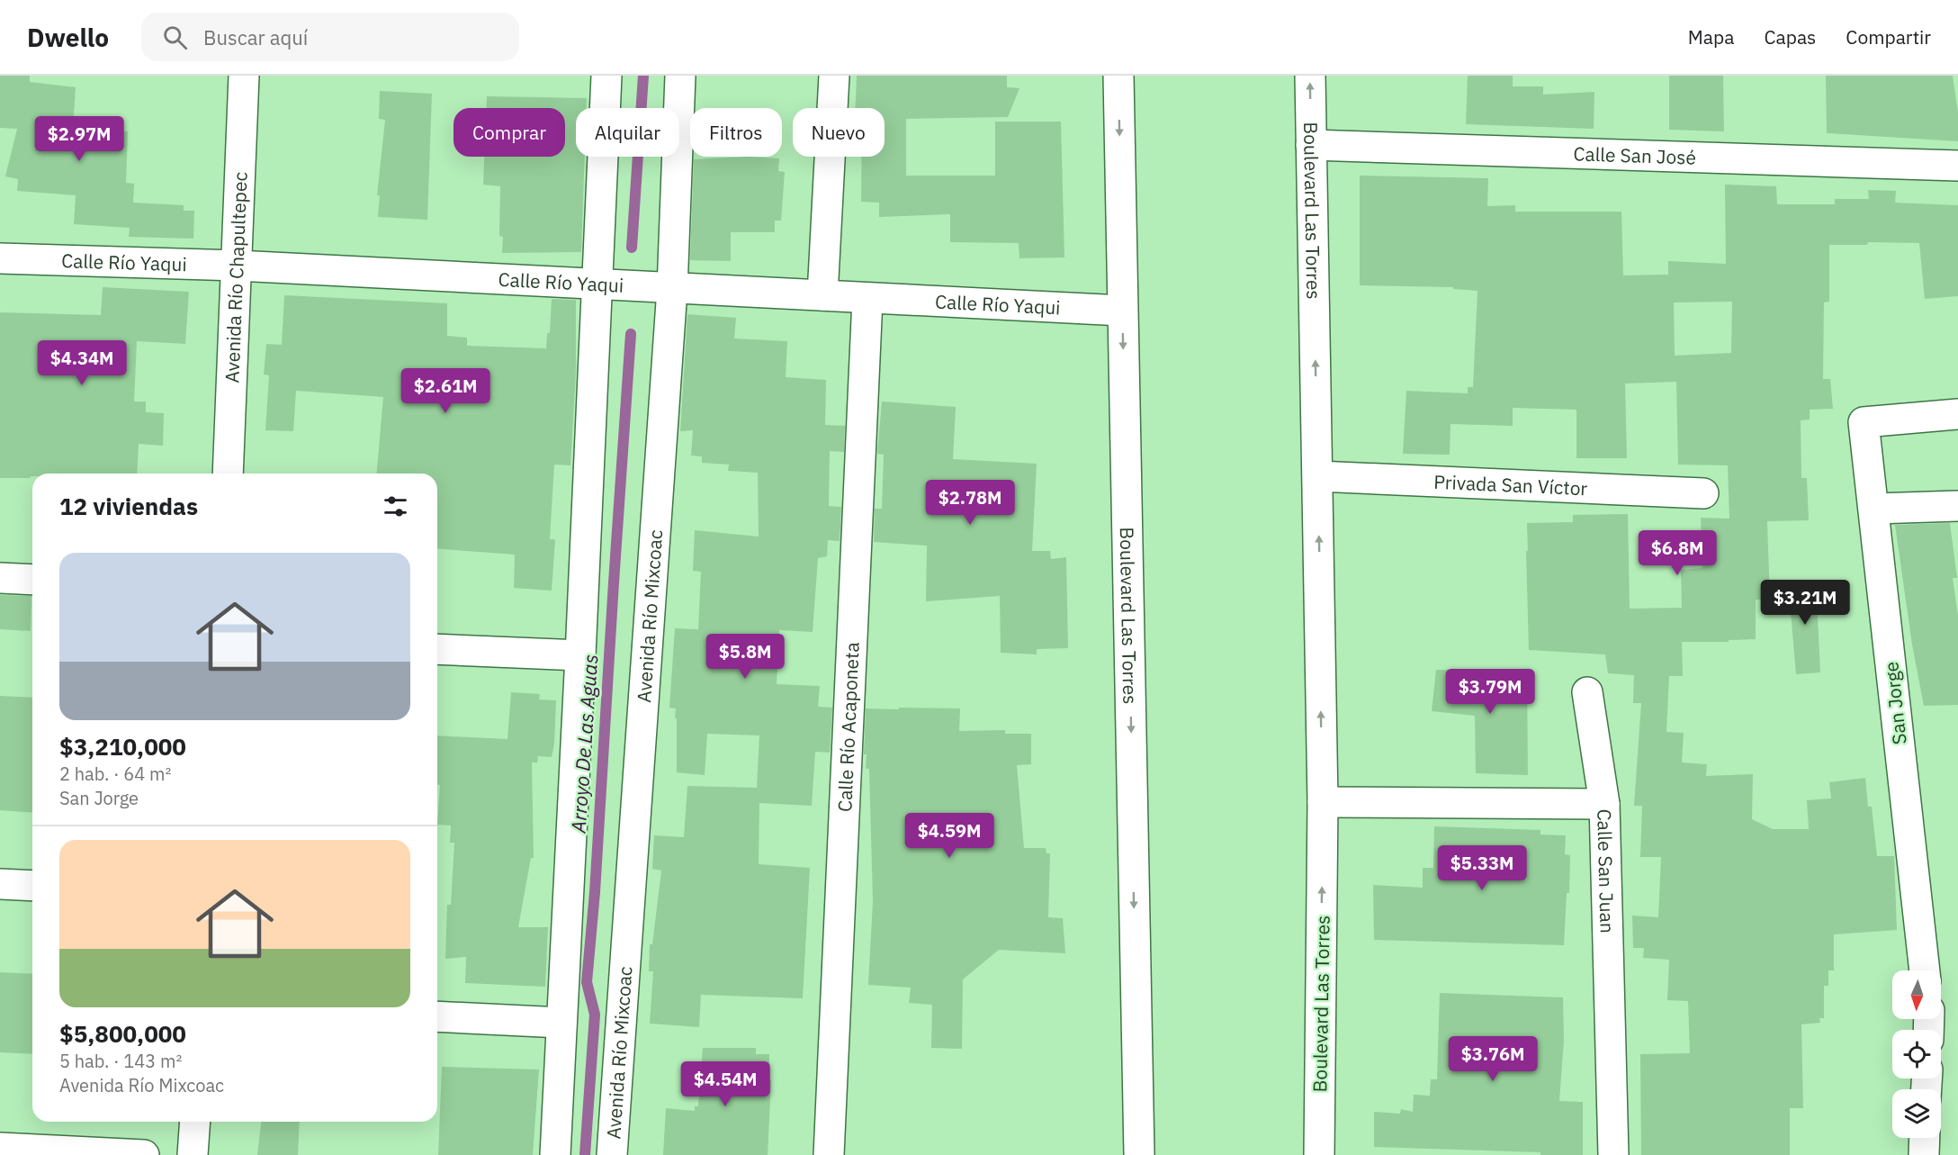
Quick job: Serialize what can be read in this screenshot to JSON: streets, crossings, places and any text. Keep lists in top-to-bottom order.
{
  "streets": {
    "street": [
      "Calle San José",
      "Boulevard Las Torres",
      "Calle Río Yaqui",
      "Avenida Río Chapultepec",
      "Privada San Víctor",
      "Avenida Río Mixcoac",
      "San Jorge",
      "Calle Río Acaponeta",
      "Calle San Juan"
    ]
  },
  "crossings": [
    ["Calle San José", "Boulevard Las Torres"],
    ["Boulevard Las Torres", "Calle Río Yaqui"],
    ["Boulevard Las Torres", "Privada San Víctor"],
    ["Boulevard Las Torres", "Calle San Juan"],
    ["Calle Río Yaqui", "Avenida Río Chapultepec"],
    ["Calle Río Yaqui", "Avenida Río Mixcoac"],
    ["Calle Río Yaqui", "Calle Río Acaponeta"]
  ],
  "water": ["Arroyo De Las Aguas"],
  "north": "bottom",
  "page": {
    "header": "Dwello",
    "search": "Buscar aquí",
    "nav": ["Mapa", "Capas", "Compartir"],
    "chip": [
      "Comprar",
      "Alquilar",
      "Filtros",
      "Nuevo"
    ],
    "price": [
      "$2.97M",
      "$4.34M",
      "$2.61M",
      "$2.78M",
      "$6.8M",
      "$3.21M",
      "$5.8M",
      "$3.79M",
      "$4.59M",
      "$5.33M",
      "$3.76M",
      "$4.54M"
    ],
    "heading": "12 viviendas",
    "list": [
      {
        "name": "$3,210,000",
        "note": "2 hab. · 64 m² · San Jorge"
      },
      {
        "name": "$5,800,000",
        "note": "5 hab. · 143 m² · Avenida Río Mixcoac"
      }
    ]
  }
}
